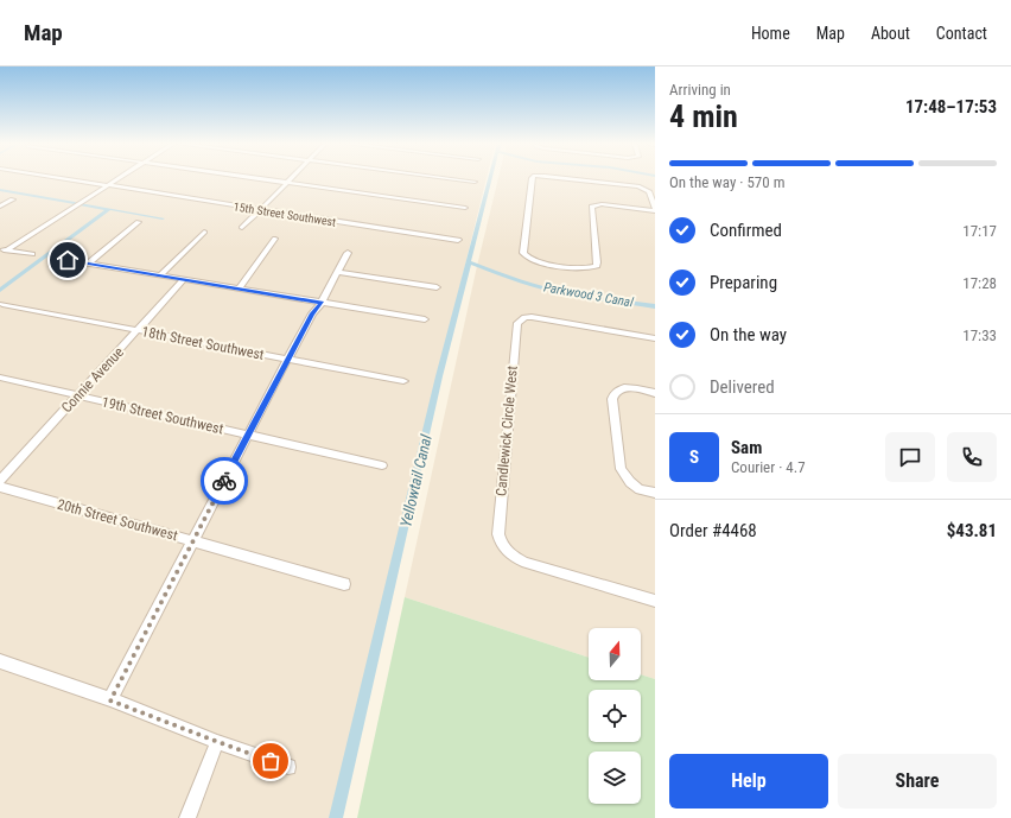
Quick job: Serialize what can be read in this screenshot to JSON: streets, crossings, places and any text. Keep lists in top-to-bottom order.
{
  "streets": {
    "street": [
      "15th Street Southwest",
      "18th Street Southwest",
      "Connie Avenue",
      "19th Street Southwest",
      "Candlewick Circle West",
      "20th Street Southwest"
    ]
  },
  "crossings": [
    ["18th Street Southwest", "Connie Avenue"],
    ["Connie Avenue", "19th Street Southwest"]
  ],
  "water": ["Parkwood 3 Canal", "Yellowtail Canal"],
  "north": "top",
  "page": {
    "header": "Map",
    "nav": [
      "Home",
      "Map",
      "About",
      "Contact"
    ],
    "heading": ["4 min", "Arriving in", "17:48–17:53"],
    "panel": [
      "Sam",
      "Courier · 4.7",
      "Order #4468",
      "$43.81"
    ],
    "bar": "On the way · 570 m",
    "list": [
      ["Confirmed", "17:17"],
      ["Preparing", "17:28"],
      ["On the way", "17:33"],
      "Delivered"
    ],
    "round": "S",
    "buttons": ["Help", "Share"]
  }
}
